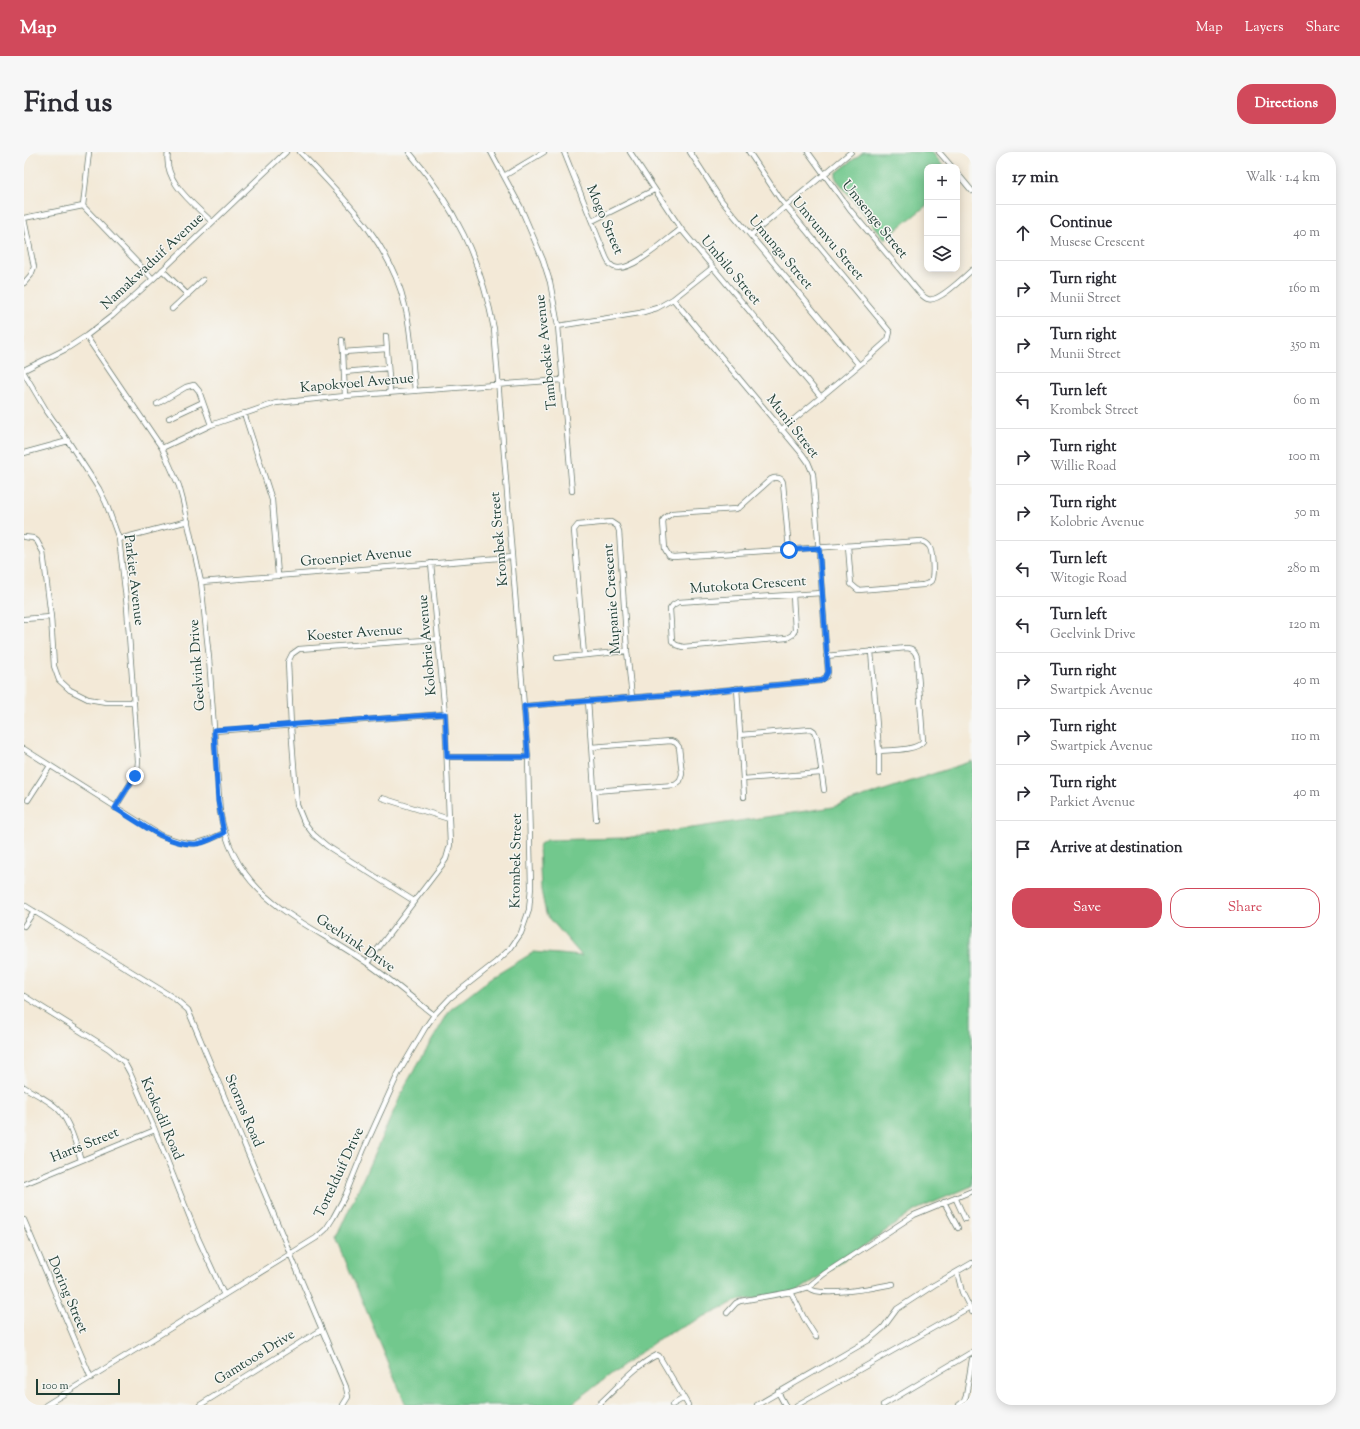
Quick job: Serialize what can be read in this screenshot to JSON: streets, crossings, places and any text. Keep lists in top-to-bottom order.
{
  "streets": {
    "street": [
      "Mogo Street",
      "Umsenge Street",
      "Umvumvu Street",
      "Umunga Street",
      "Namakwaduif Avenue",
      "Umbilo Street",
      "Tamboekie Avenue",
      "Kapokvoel Avenue",
      "Munii Street",
      "Krombek Street",
      "Groenpiet Avenue",
      "Parkiet Avenue",
      "Mutokota Crescent",
      "Mupanie Crescent",
      "Koester Avenue",
      "Kolobrie Avenue",
      "Geelvink Drive",
      "Storms Road",
      "Krokodil Road",
      "Harts Street",
      "Tortelduif Drive",
      "Doring Street",
      "Gamtoos Drive"
    ]
  },
  "crossings": [
    ["Mogo Street", "Umbilo Street"],
    ["Umvumvu Street", "Umunga Street"],
    ["Namakwaduif Avenue", "Geelvink Drive"],
    ["Tamboekie Avenue", "Kapokvoel Avenue"],
    ["Kapokvoel Avenue", "Krombek Street"],
    ["Kapokvoel Avenue", "Geelvink Drive"],
    ["Munii Street", "Krombek Street"],
    ["Munii Street", "Mutokota Crescent"],
    ["Munii Street", "Mupanie Crescent"],
    ["Krombek Street", "Groenpiet Avenue"],
    ["Krombek Street", "Tortelduif Drive"],
    ["Groenpiet Avenue", "Kolobrie Avenue"],
    ["Groenpiet Avenue", "Geelvink Drive"],
    ["Koester Avenue", "Kolobrie Avenue"],
    ["Kolobrie Avenue", "Geelvink Drive"],
    ["Geelvink Drive", "Tortelduif Drive"],
    ["Storms Road", "Tortelduif Drive"],
    ["Storms Road", "Gamtoos Drive"],
    ["Krokodil Road", "Harts Street"],
    ["Krokodil Road", "Tortelduif Drive"],
    ["Tortelduif Drive", "Doring Street"]
  ],
  "scale_bar": "100 m",
  "page": {
    "header": "Map",
    "nav": ["Map", "Layers", "Share"],
    "title": "Find us",
    "buttons": [
      "Directions",
      ["Save", "Share"]
    ],
    "heading": ["17 min", "Walk · 1.4 km"],
    "map_buttons": ["+", "−"],
    "list": [
      ["Continue", "Musese Crescent", "40 m"],
      ["Turn right", "Munii Street", "160 m"],
      ["Turn right", "Munii Street", "350 m"],
      ["Turn left", "Krombek Street", "60 m"],
      ["Turn right", "Willie Road", "100 m"],
      ["Turn right", "Kolobrie Avenue", "50 m"],
      ["Turn left", "Witogie Road", "280 m"],
      ["Turn left", "Geelvink Drive", "120 m"],
      ["Turn right", "Swartpiek Avenue", "40 m"],
      ["Turn right", "Swartpiek Avenue", "110 m"],
      ["Turn right", "Parkiet Avenue", "40 m"],
      "Arrive at destination"
    ],
    "scale": "100 m"
  }
}
